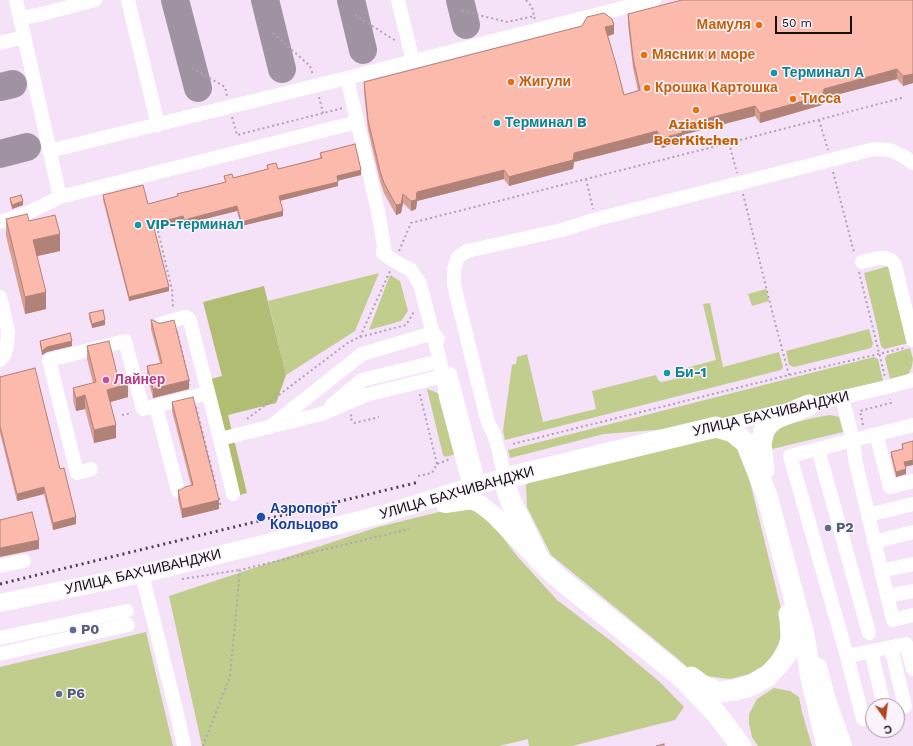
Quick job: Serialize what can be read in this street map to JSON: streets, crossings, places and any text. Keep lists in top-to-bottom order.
{
  "streets": {
    "highway": ["УЛИЦА БАХЧИВАНДЖИ"]
  },
  "places": [
    "Мамуля",
    "Мясник и море",
    "Терминал А",
    "Жигули",
    "Крошка Картошка",
    "Тисса",
    "Aziatish BeerKitchen",
    "Терминал B",
    "VIP-терминал",
    "Би-1",
    "Лайнер",
    "Аэропорт Кольцово",
    "P2",
    "P0",
    "P6"
  ],
  "scale_bar": "50 m",
  "north": "bottom"
}
